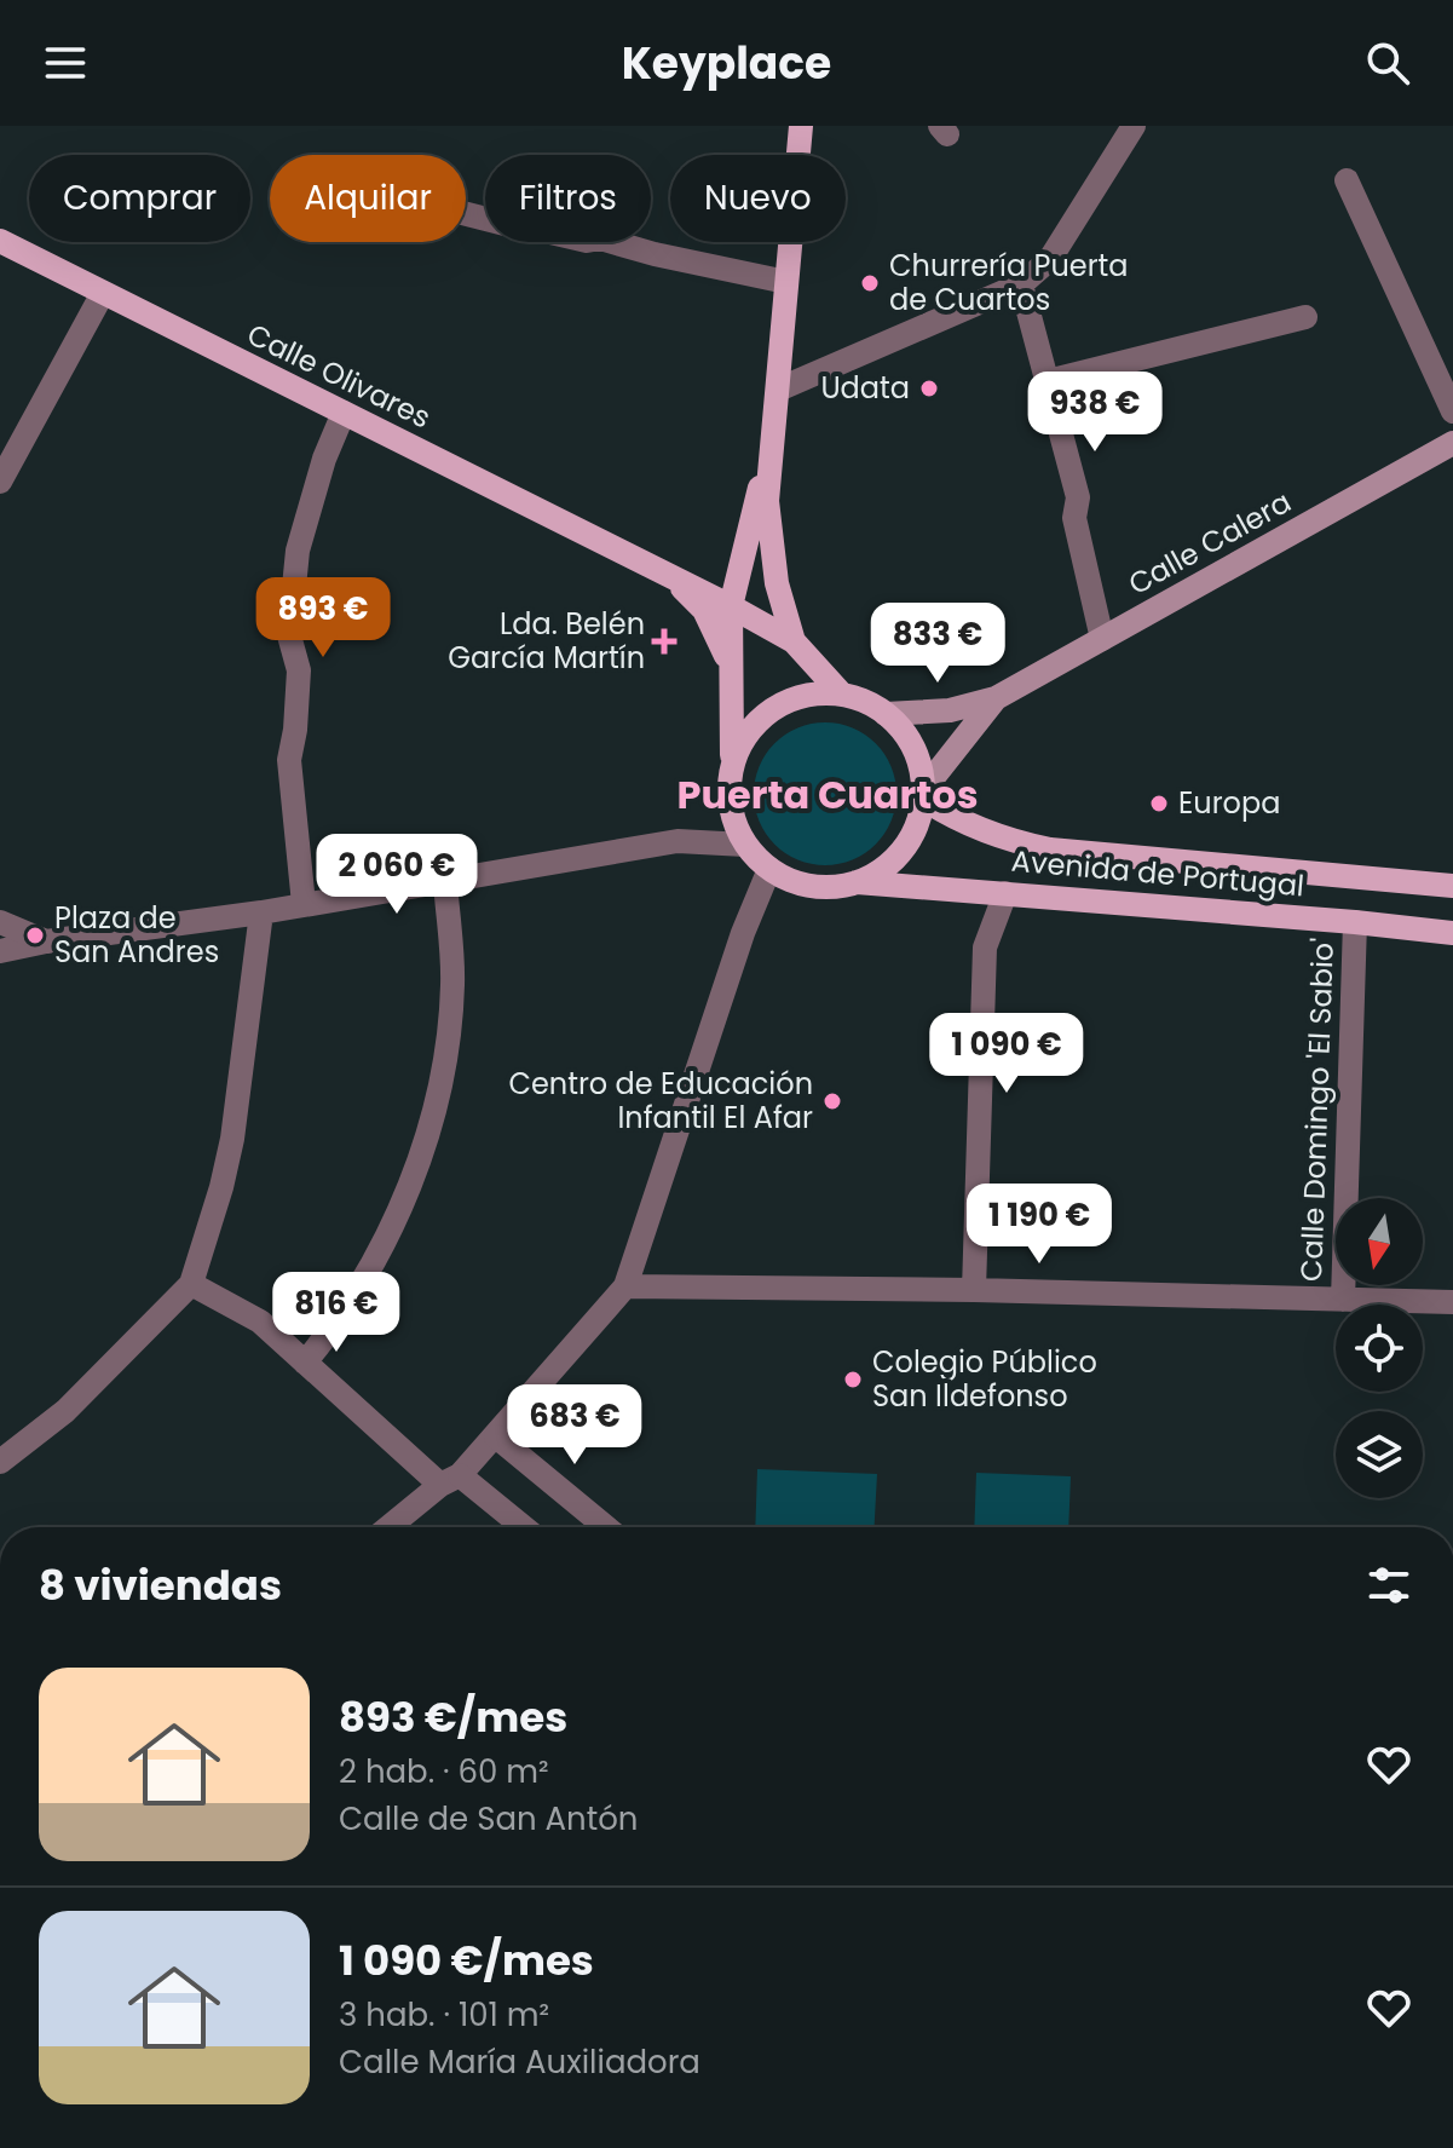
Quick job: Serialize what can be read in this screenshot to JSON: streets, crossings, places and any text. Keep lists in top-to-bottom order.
{
  "streets": {
    "main road": ["Calle Olivares", "Calle Calera", "Avenida de Portugal"],
    "street": ["Calle Domingo 'El Sabio'"]
  },
  "crossings": [
    ["Calle Olivares", "Calle Calera"],
    ["Calle Olivares", "Avenida de Portugal"],
    ["Calle Calera", "Avenida de Portugal"],
    ["Avenida de Portugal", "Calle Domingo 'El Sabio'"]
  ],
  "districts": ["Puerta Cuartos"],
  "places": {
    "other": [
      "Churrería Puerta de Cuartos",
      "Udata",
      "Europa",
      "Plaza de San Andres",
      "Centro de Educación Infantil El Afar",
      "Colegio Público San Ildefonso"
    ],
    "health": ["Lda. Belén García Martín"]
  },
  "north": "bottom",
  "page": {
    "header": "Keyplace",
    "chip": [
      "Comprar",
      "Alquilar",
      "Filtros",
      "Nuevo"
    ],
    "price": [
      "938 €",
      "893 €",
      "833 €",
      "2 060 €",
      "1 090 €",
      "1 190 €",
      "816 €",
      "683 €"
    ],
    "heading": "8 viviendas",
    "list": [
      {
        "name": "893 €/mes",
        "note": "2 hab. · 60 m² · Calle de San Antón"
      },
      {
        "name": "1 090 €/mes",
        "note": "3 hab. · 101 m² · Calle María Auxiliadora"
      }
    ]
  }
}
